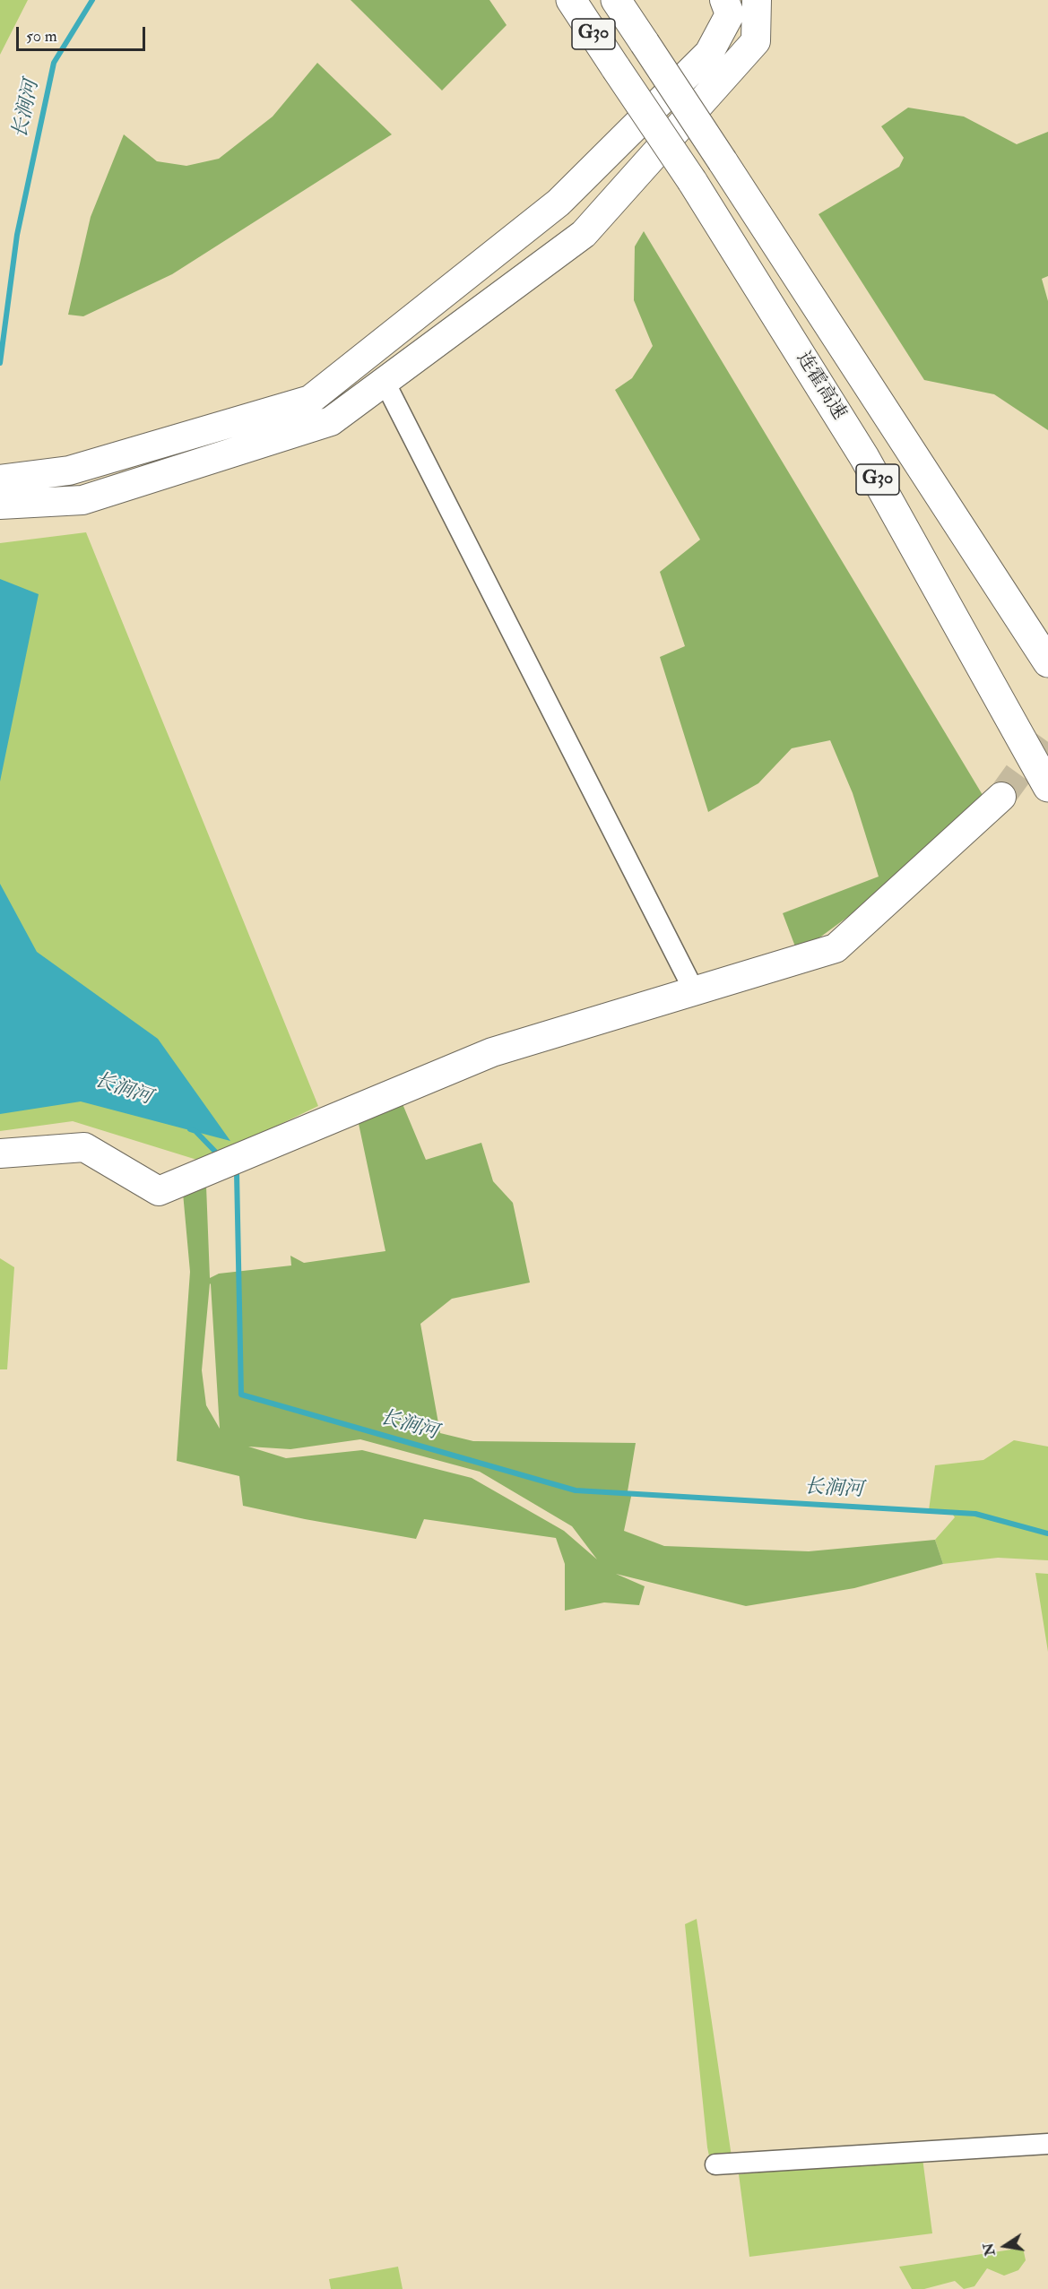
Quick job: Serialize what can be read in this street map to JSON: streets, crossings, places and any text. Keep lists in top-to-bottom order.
{
  "streets": {
    "highway": ["G30", "连霍高速"]
  },
  "water": ["长涧河"],
  "scale_bar": "50 m",
  "north": "left"
}
